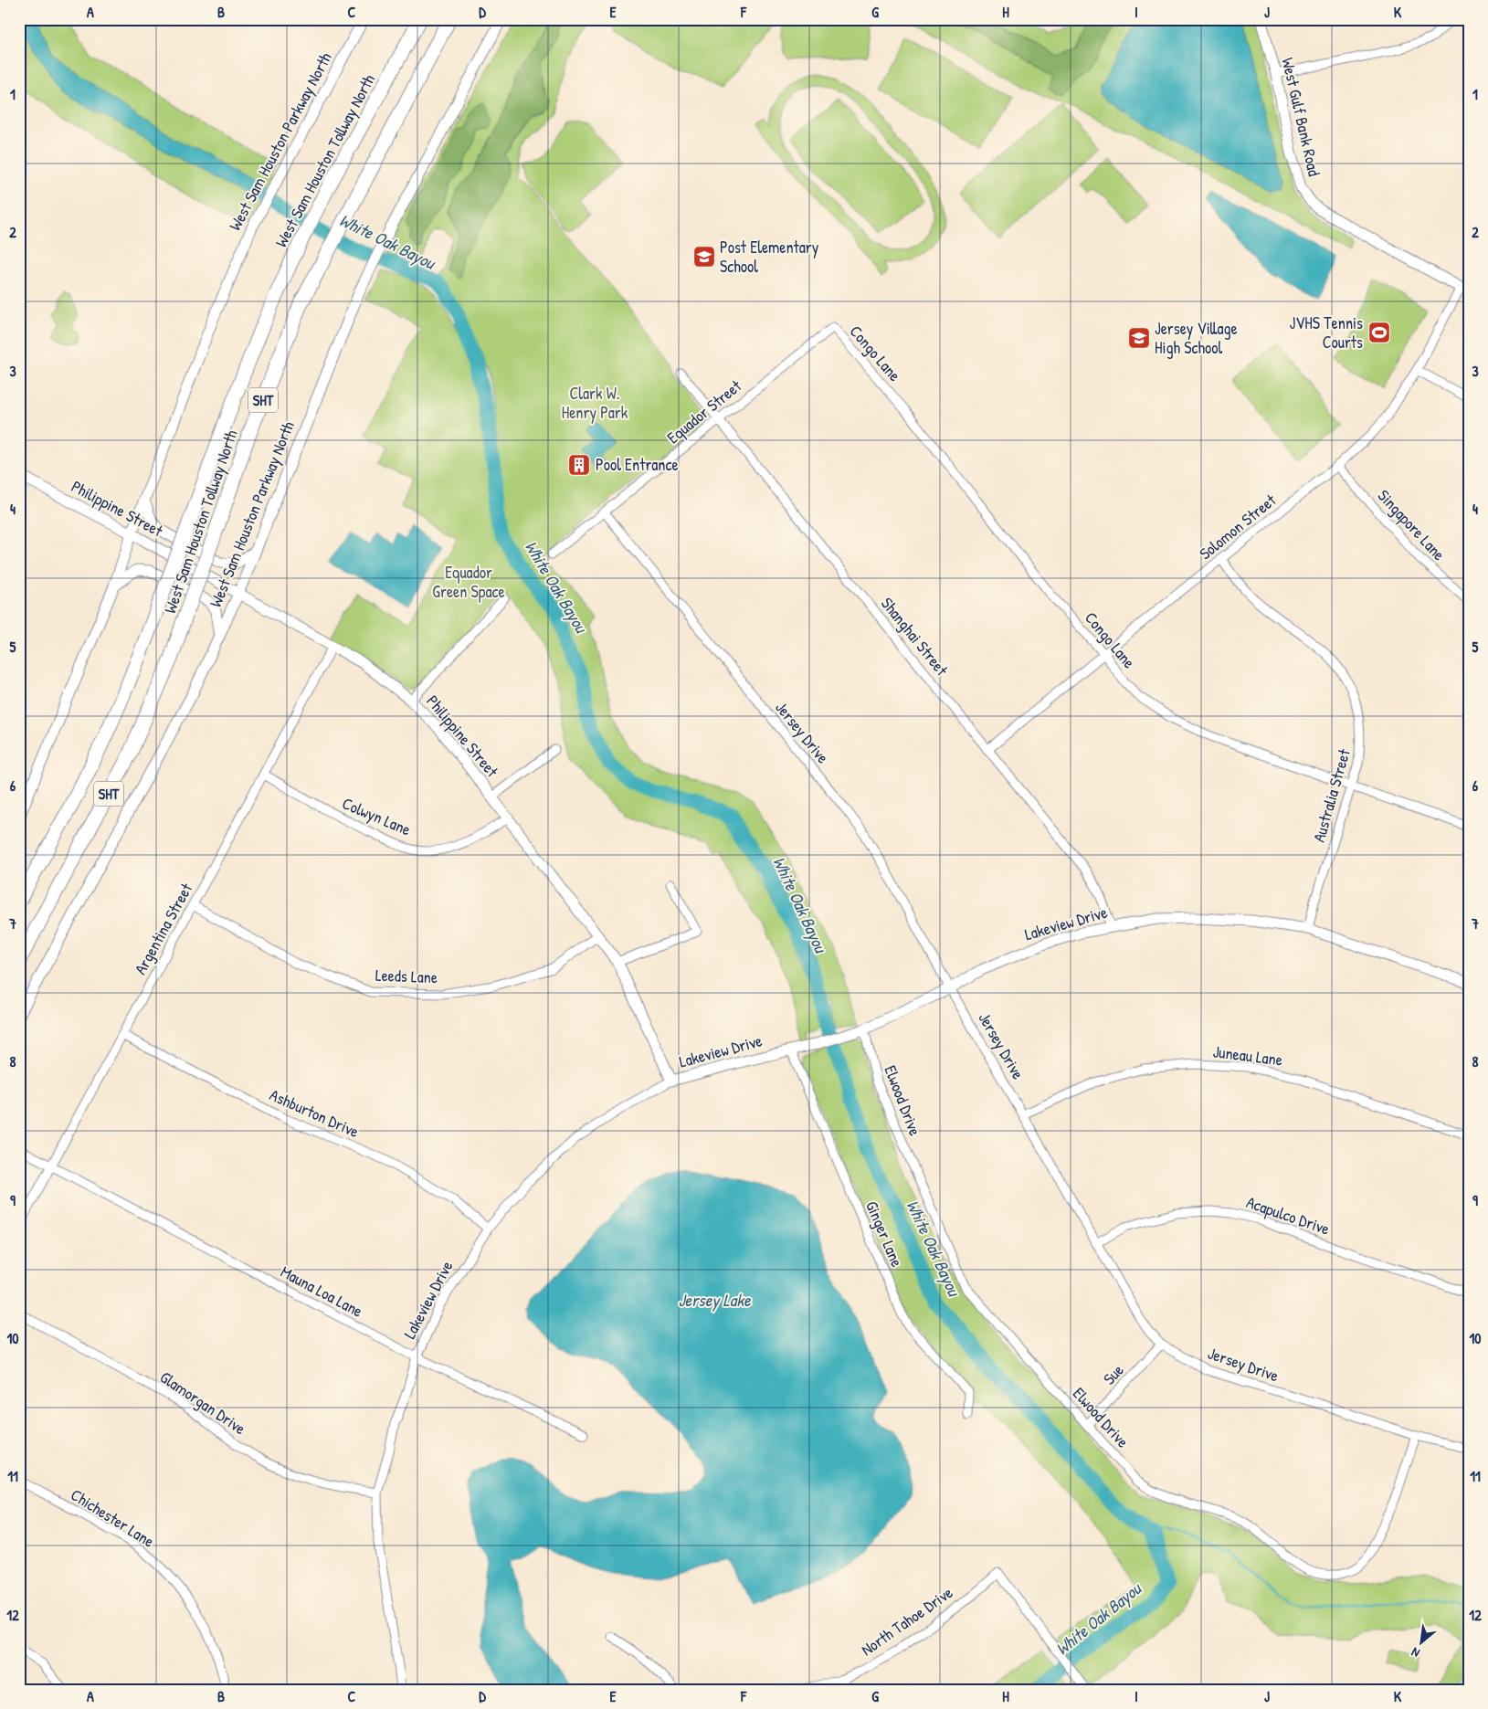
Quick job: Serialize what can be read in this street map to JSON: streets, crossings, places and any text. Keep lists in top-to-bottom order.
{
  "streets": {
    "highway": ["West Sam Houston Tollway North", "SHT"],
    "main road": [
      "West Gulf Bank Road",
      "West Sam Houston Parkway North",
      "Philippine Street",
      "Lakeview Drive"
    ],
    "street": [
      "Congo Lane",
      "Equador Street",
      "Singapore Lane",
      "Solomon Street",
      "Shanghai Street",
      "Jersey Drive",
      "Australia Street",
      "Colwyn Lane",
      "Argentina Street",
      "Leeds Lane",
      "Juneau Lane",
      "Elwood Drive",
      "Ashburton Drive",
      "Acapulco Drive",
      "Ginger Lane",
      "Mauna Loa Lane",
      "Sue",
      "Glamorgan Drive",
      "Chichester Lane",
      "North Tahoe Drive"
    ]
  },
  "crossings": [
    ["West Gulf Bank Road", "Solomon Street"],
    ["West Sam Houston Parkway North", "Philippine Street"],
    ["Congo Lane", "Equador Street"],
    ["Congo Lane", "Solomon Street"],
    ["Congo Lane", "Australia Street"],
    ["Equador Street", "Shanghai Street"],
    ["Equador Street", "Jersey Drive"],
    ["Philippine Street", "Colwyn Lane"],
    ["Philippine Street", "Lakeview Drive"],
    ["Philippine Street", "Argentina Street"],
    ["Philippine Street", "Leeds Lane"],
    ["Singapore Lane", "Solomon Street"],
    ["Solomon Street", "Shanghai Street"],
    ["Solomon Street", "Australia Street"],
    ["Shanghai Street", "Lakeview Drive"],
    ["Jersey Drive", "Lakeview Drive"],
    ["Jersey Drive", "Juneau Lane"],
    ["Jersey Drive", "Elwood Drive"],
    ["Jersey Drive", "Acapulco Drive"],
    ["Jersey Drive", "Sue"],
    ["Australia Street", "Lakeview Drive"],
    ["Colwyn Lane", "Argentina Street"],
    ["Lakeview Drive", "Elwood Drive"],
    ["Lakeview Drive", "Ashburton Drive"],
    ["Lakeview Drive", "Ginger Lane"],
    ["Lakeview Drive", "Mauna Loa Lane"],
    ["Lakeview Drive", "Glamorgan Drive"],
    ["Argentina Street", "Leeds Lane"],
    ["Argentina Street", "Ashburton Drive"],
    ["Argentina Street", "Mauna Loa Lane"],
    ["Elwood Drive", "Sue"]
  ],
  "water": ["White Oak Bayou", "Jersey Lake"],
  "parks": ["Clark W. Henry Park", "Equador Green Space"],
  "places": {
    "school or university": ["Post Elementary School", "Jersey Village High School"],
    "sports": ["JVHS Tennis Courts"],
    "building": ["Pool Entrance"]
  },
  "north": "bottom left",
  "grid": {
    "columns": [
      "A",
      "B",
      "C",
      "D",
      "E",
      "F",
      "G",
      "H",
      "I",
      "J",
      "K"
    ],
    "rows": [
      "1",
      "2",
      "3",
      "4",
      "5",
      "6",
      "7",
      "8",
      "9",
      "10",
      "11",
      "12"
    ]
  }
}
